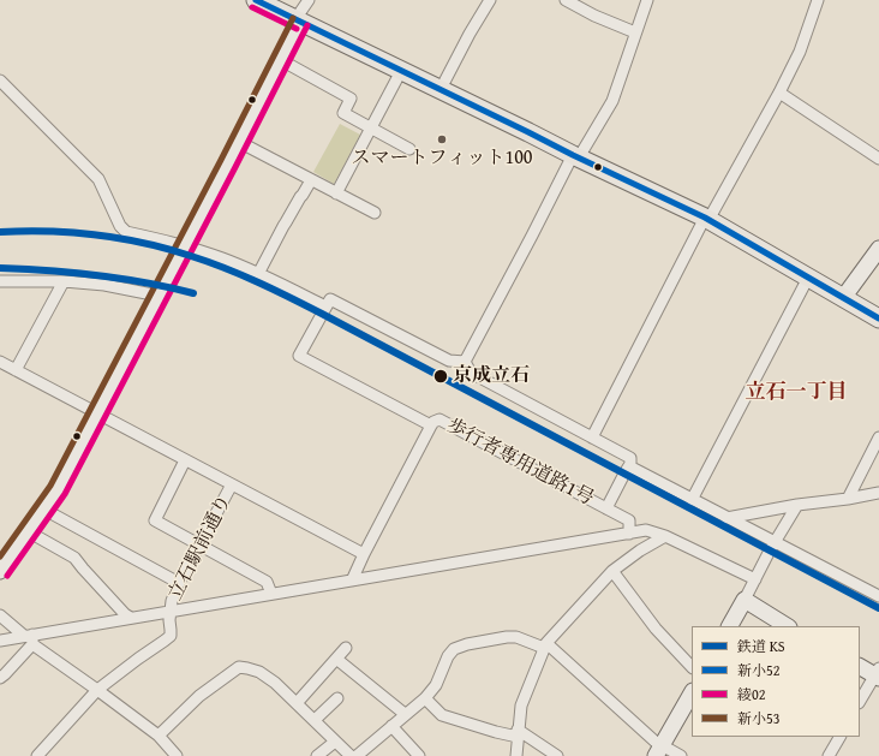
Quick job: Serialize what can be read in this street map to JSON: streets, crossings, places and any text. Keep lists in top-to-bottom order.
{
  "streets": {
    "street": ["歩行者専用道路1号", "立石駅前通り"]
  },
  "districts": ["立石一丁目"],
  "places": ["スマートフィット100", "京成立石"],
  "lines": [
    "transit line 新小52",
    "transit line 綾02",
    "transit line 新小53",
    "rail line KS"
  ],
  "legend": [
    "鉄道 KS",
    "新小52",
    "綾02",
    "新小53"
  ]
}
